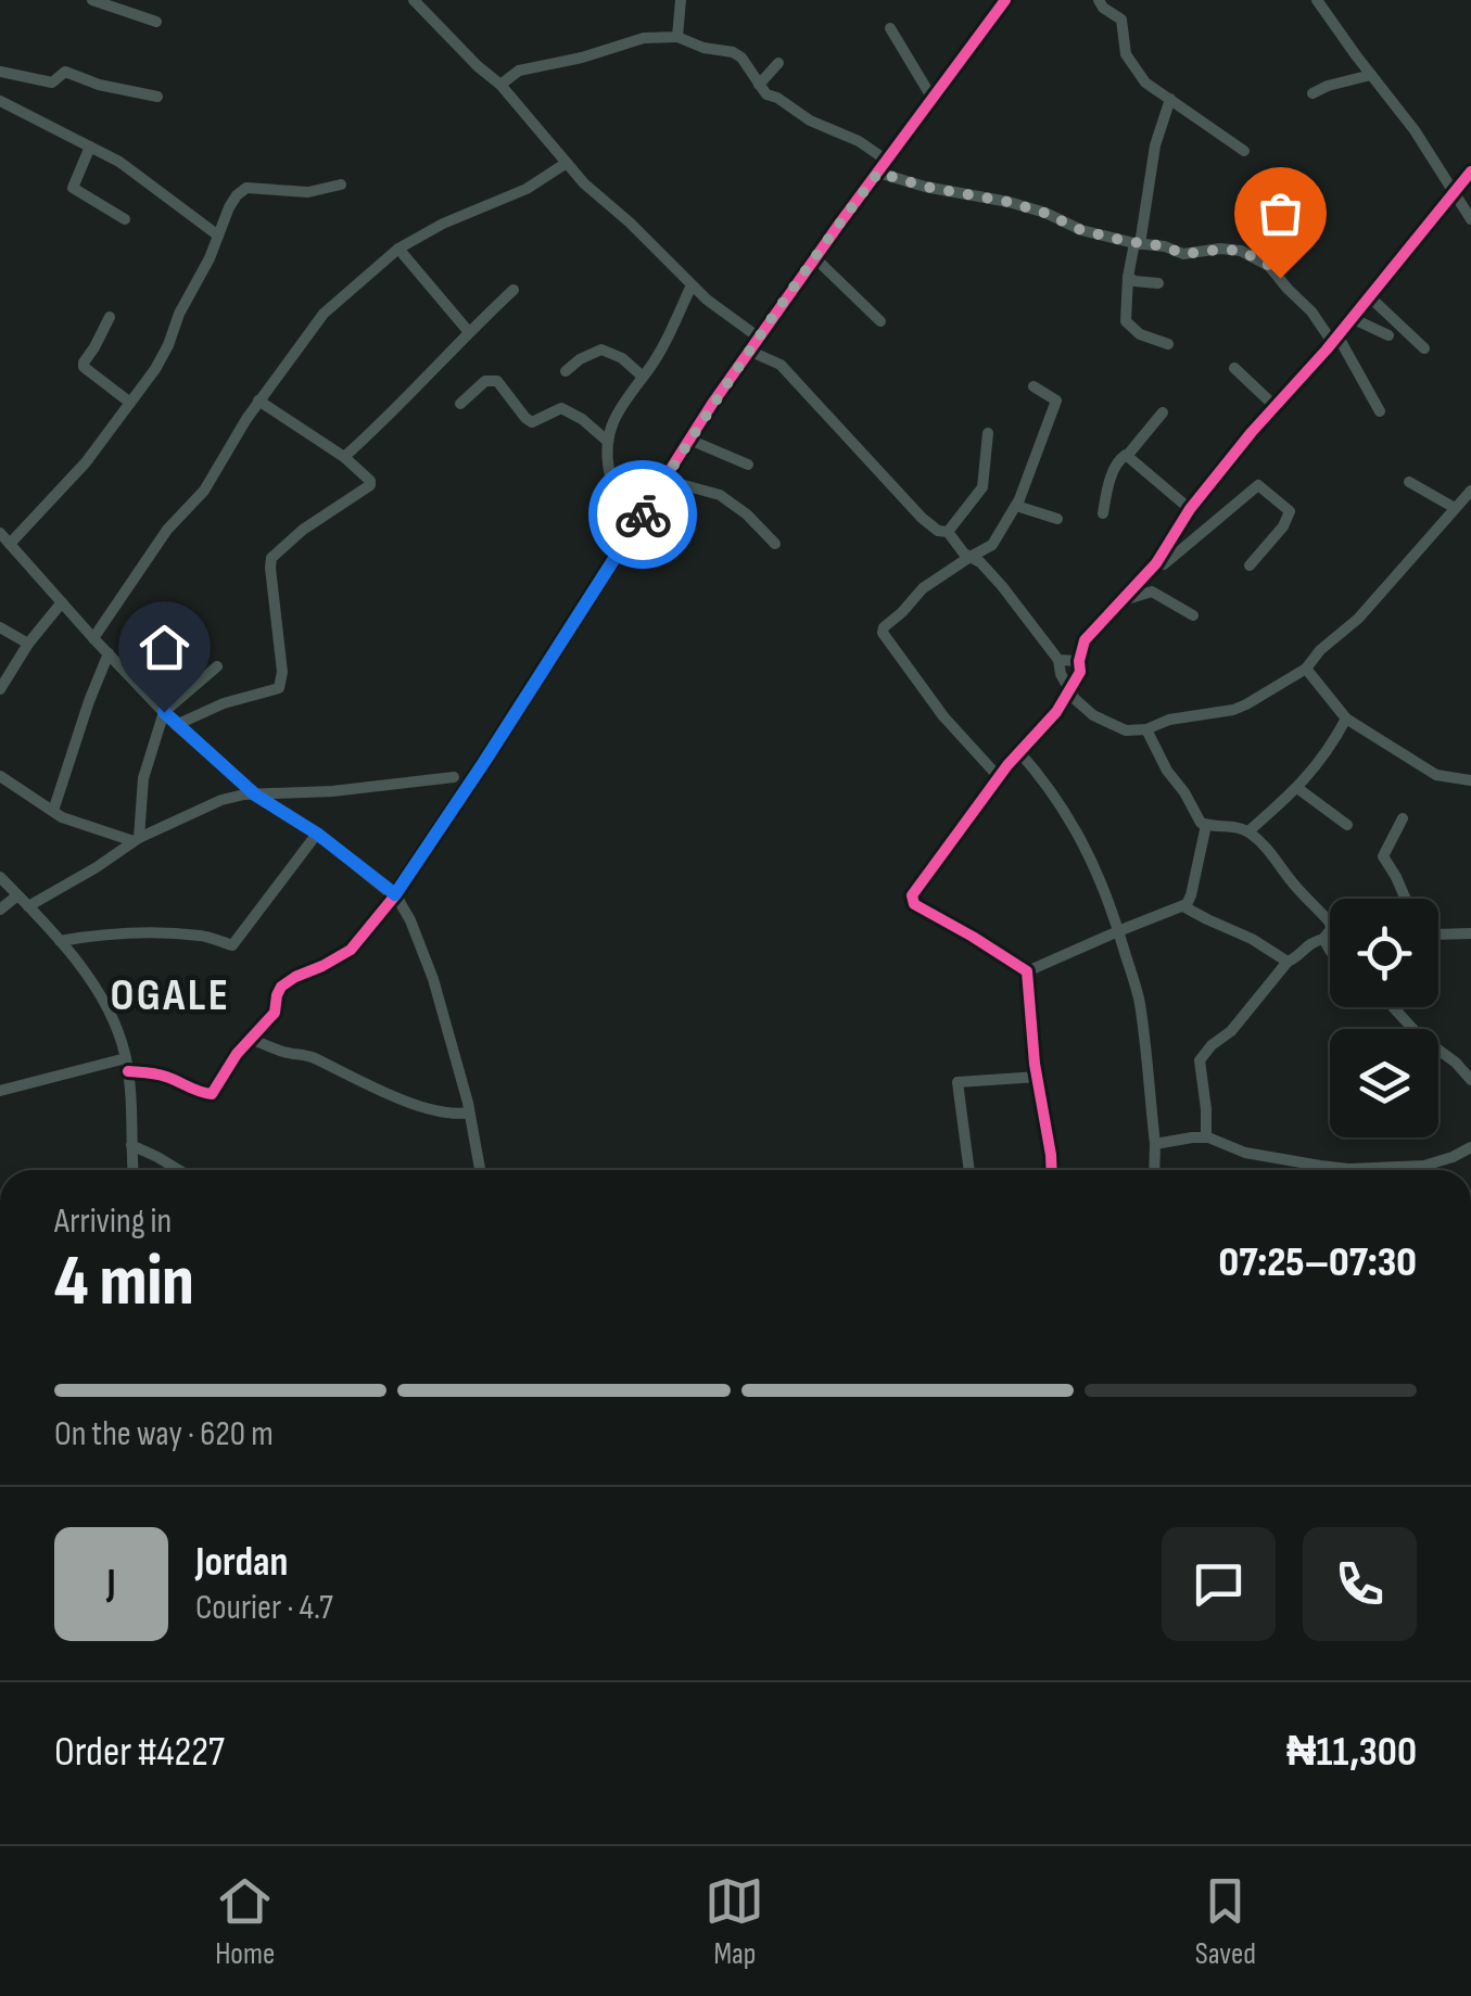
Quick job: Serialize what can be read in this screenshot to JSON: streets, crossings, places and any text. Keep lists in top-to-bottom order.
{
  "districts": ["OGALE"],
  "page": {
    "heading": ["4 min", "Arriving in", "07:25–07:30"],
    "panel": [
      "Jordan",
      "Courier · 4.7",
      "Order #4227",
      "₦11,300"
    ],
    "bar": "On the way · 620 m",
    "round": "J",
    "tabs": ["Home", "Map", "Saved"]
  }
}
